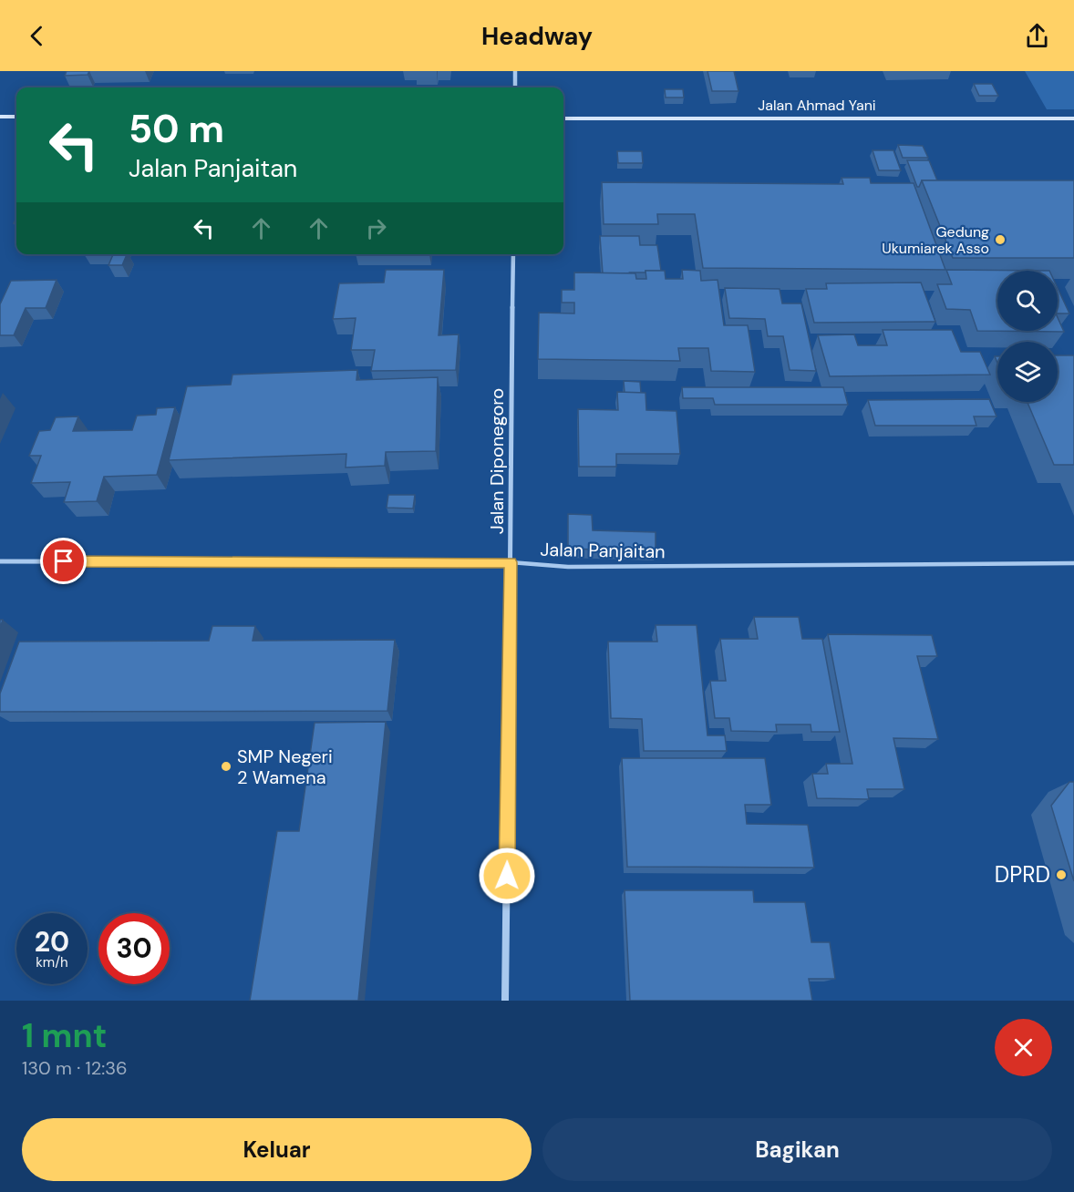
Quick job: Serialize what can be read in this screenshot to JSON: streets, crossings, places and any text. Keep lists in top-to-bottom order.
{
  "streets": {
    "main road": ["Jalan Ahmad Yani"],
    "street": ["Jalan Diponegoro", "Jalan Panjaitan"]
  },
  "crossings": [
    ["Jalan Diponegoro", "Jalan Panjaitan"]
  ],
  "places": ["Gedung Ukumiarek Asso", "SMP Negeri 2 Wamena", "DPRD"],
  "page": {
    "header": "Headway",
    "turn": ["50 m", "Jalan Panjaitan"],
    "speed": "20 km/h",
    "limit": "30",
    "heading": ["1 mnt", "130 m · 12:36"],
    "buttons": ["Keluar", "Bagikan"]
  }
}
